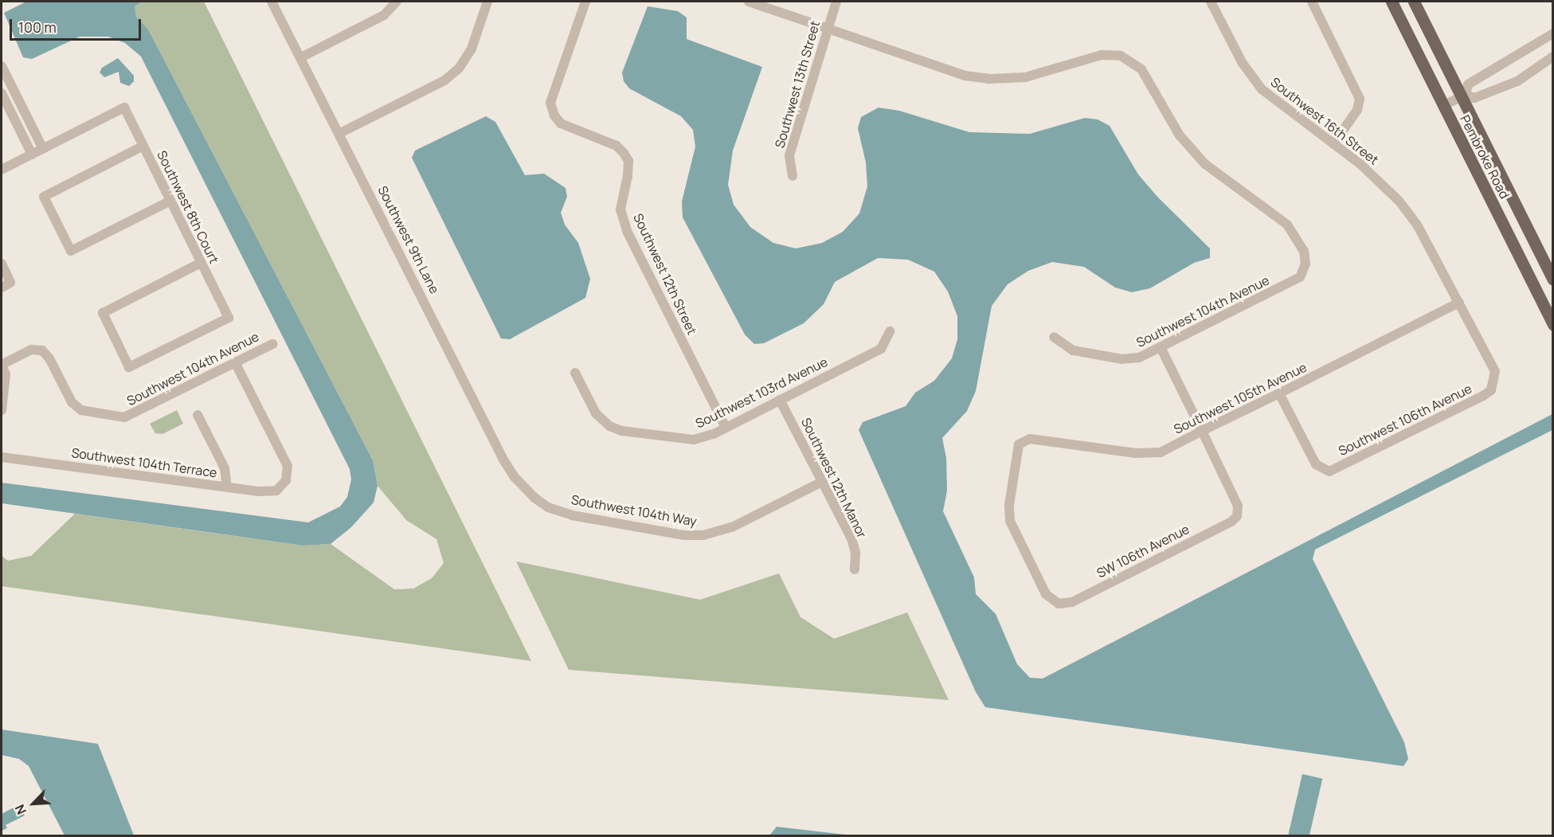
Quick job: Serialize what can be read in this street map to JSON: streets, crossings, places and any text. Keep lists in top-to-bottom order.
{
  "streets": {
    "main road": ["Pembroke Road"],
    "street": [
      "Southwest 13th Street",
      "Southwest 16th Street",
      "Southwest 8th Court",
      "Southwest 9th Lane",
      "Southwest 12th Street",
      "Southwest 104th Avenue",
      "Southwest 103rd Avenue",
      "Southwest 105th Avenue",
      "Southwest 106th Avenue",
      "Southwest 104th Terrace",
      "Southwest 12th Manor",
      "Southwest 104th Way",
      "SW 106th Avenue"
    ]
  },
  "crossings": [
    ["Southwest 13th Street", "Southwest 104th Avenue"],
    ["Southwest 16th Street", "Southwest 105th Avenue"],
    ["Southwest 16th Street", "Southwest 106th Avenue"],
    ["Southwest 9th Lane", "Southwest 104th Way"],
    ["Southwest 12th Street", "Southwest 103rd Avenue"],
    ["Southwest 104th Avenue", "Southwest 104th Terrace"],
    ["Southwest 103rd Avenue", "Southwest 12th Manor"],
    ["Southwest 105th Avenue", "Southwest 106th Avenue"],
    ["Southwest 105th Avenue", "SW 106th Avenue"],
    ["Southwest 12th Manor", "Southwest 104th Way"]
  ],
  "scale_bar": "100 m",
  "north": "bottom left"
}
